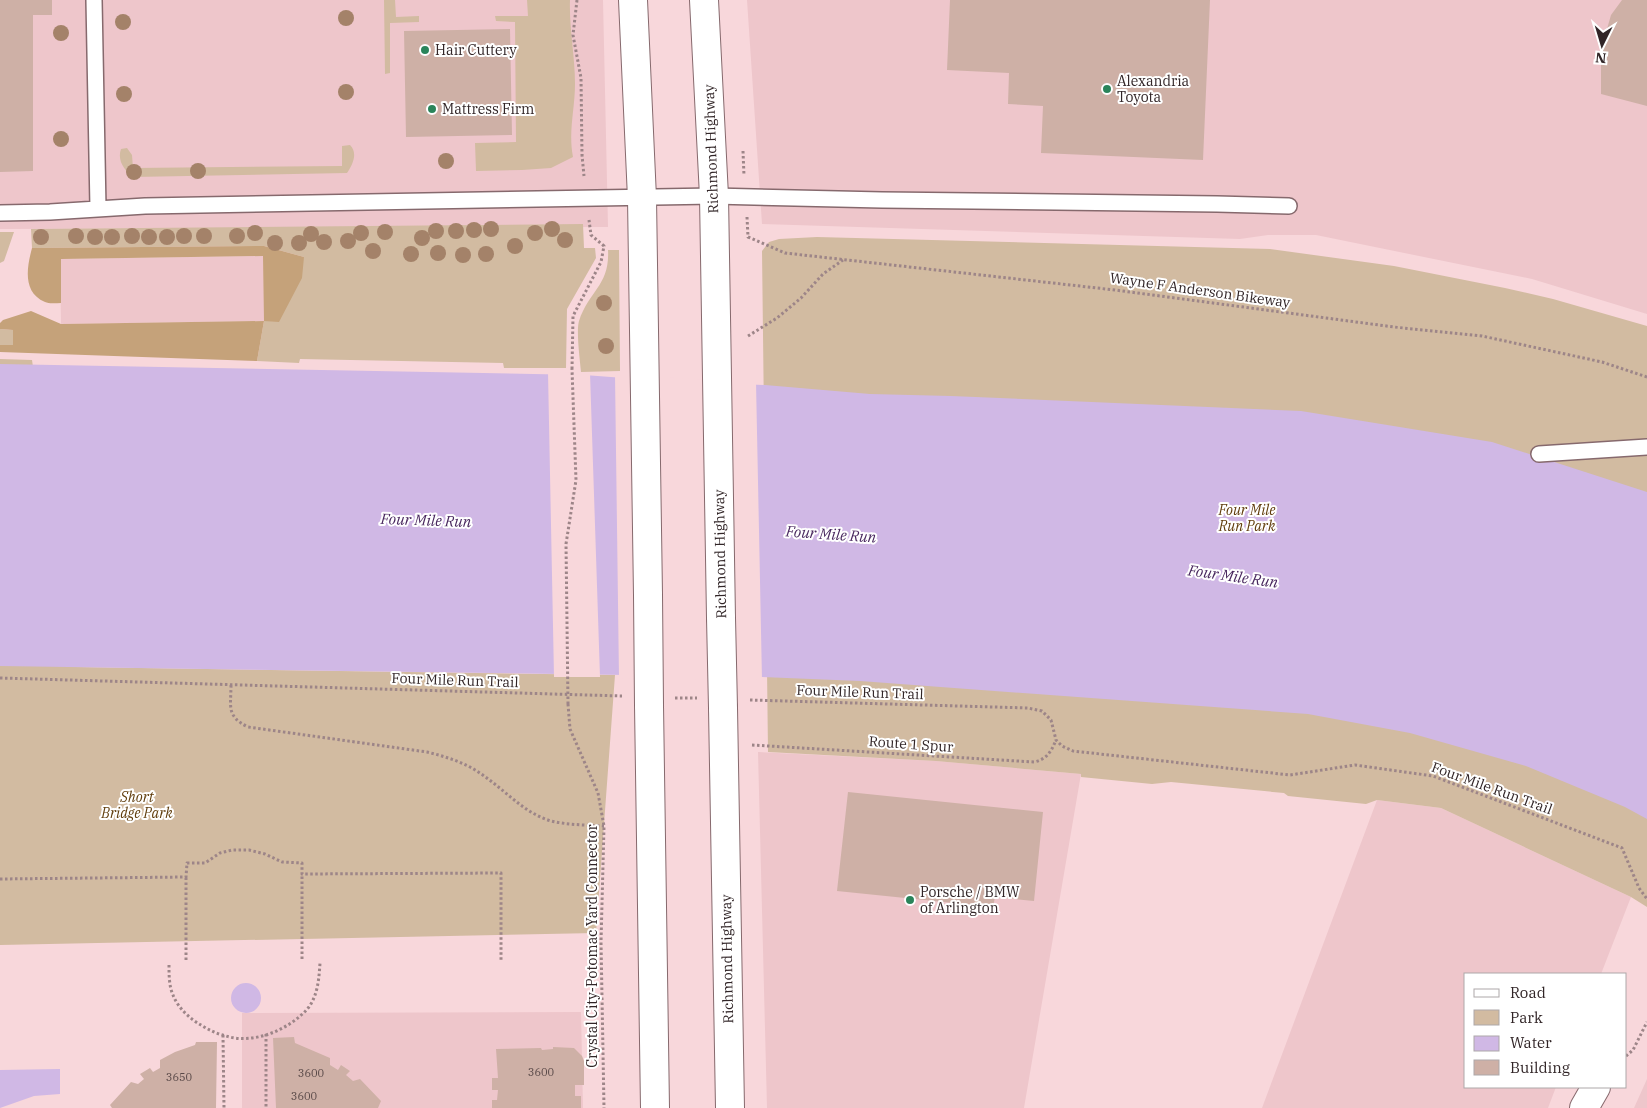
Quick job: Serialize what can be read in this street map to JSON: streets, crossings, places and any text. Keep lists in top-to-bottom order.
{
  "streets": {
    "main road": ["Richmond Highway"],
    "path": [
      "Wayne F Anderson Bikeway",
      "Four Mile Run Trail",
      "Route 1 Spur",
      "Crystal City-Potomac Yard Connector"
    ]
  },
  "crossings": [
    ["Richmond Highway", "Four Mile Run Trail"],
    ["Four Mile Run Trail", "Route 1 Spur"]
  ],
  "water": ["Four Mile Run"],
  "parks": ["Four Mile Run Park", "Short Bridge Park"],
  "places": [
    "Hair Cuttery",
    "Alexandria Toyota",
    "Mattress Firm",
    "Porsche / BMW of Arlington"
  ],
  "house_numbers": [
    "3600",
    "3600",
    "3650",
    "3600"
  ],
  "legend": [
    "Road",
    "Park",
    "Water",
    "Building"
  ],
  "north": "bottom"
}
